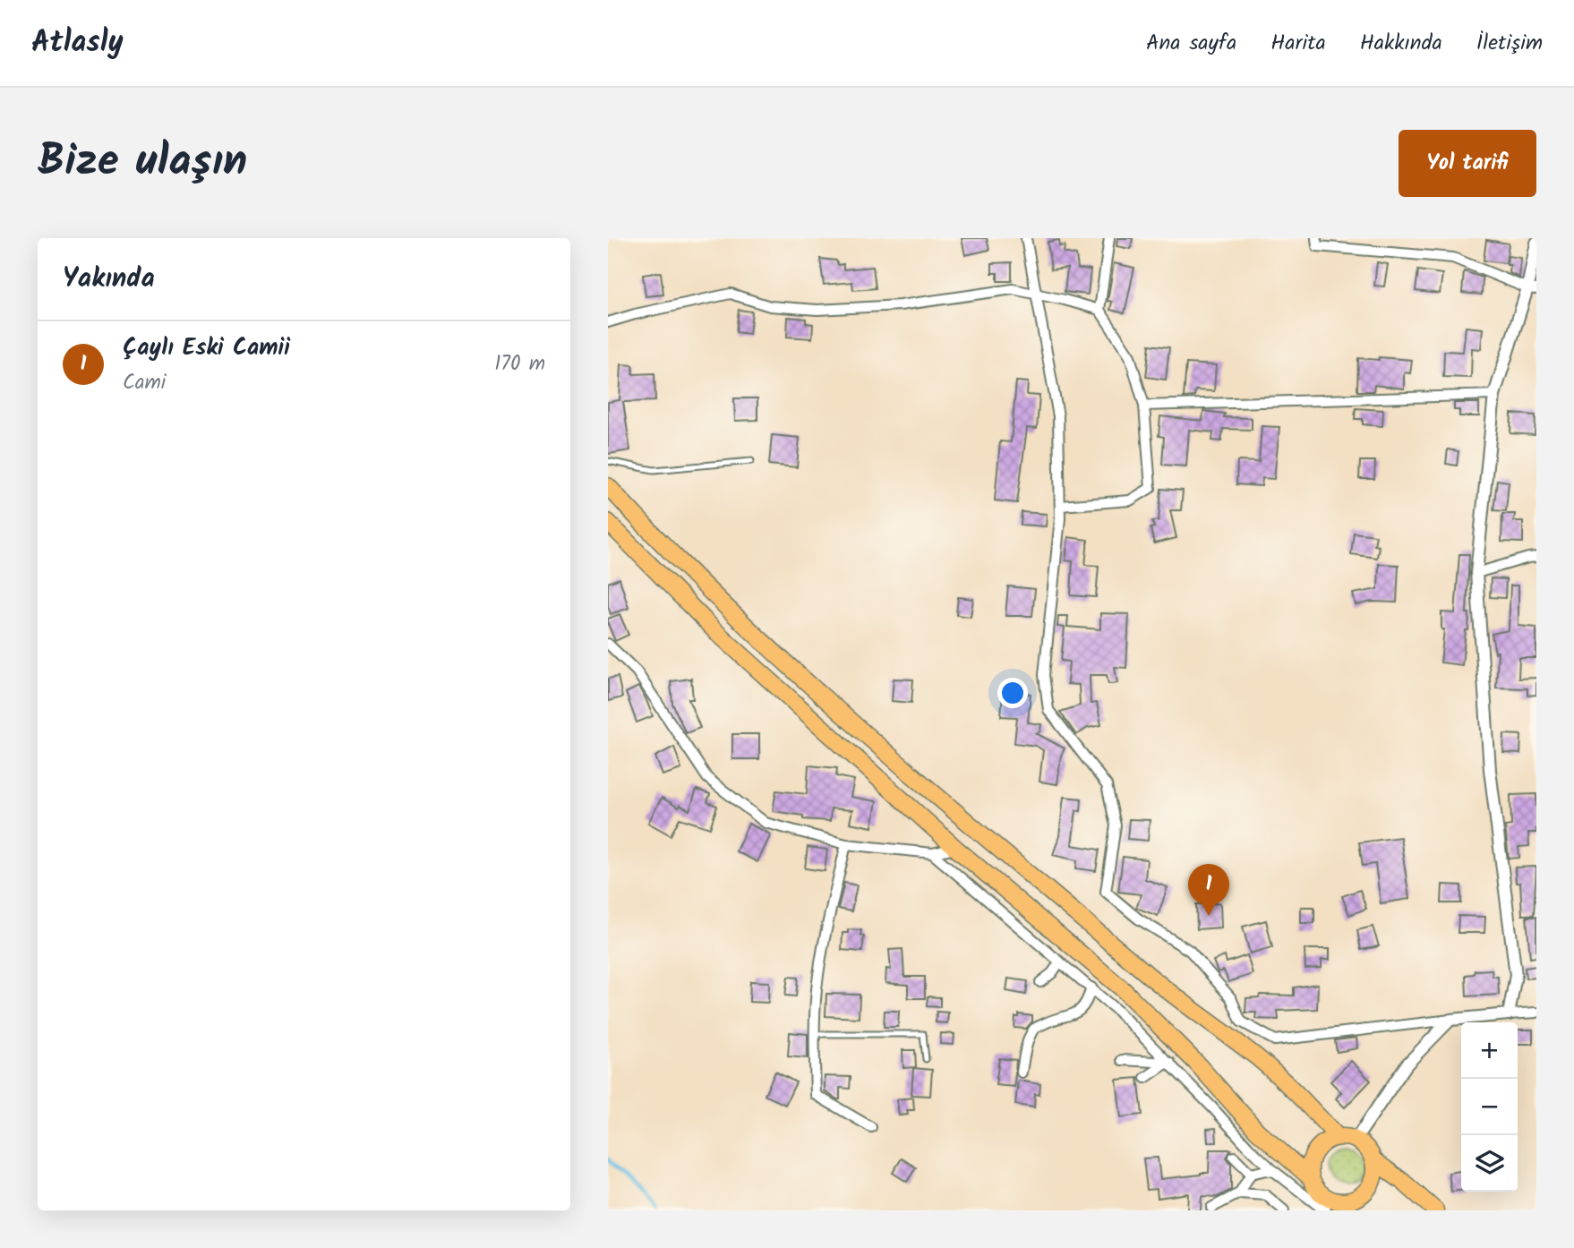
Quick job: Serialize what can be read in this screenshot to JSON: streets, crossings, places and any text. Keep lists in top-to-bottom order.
{
  "page": {
    "header": "Atlasly",
    "nav": [
      "Ana sayfa",
      "Harita",
      "Hakkında",
      "İletişim"
    ],
    "title": "Bize ulaşın",
    "buttons": "Yol tarifi",
    "heading": "Yakında",
    "list": [
      {
        "mark": "1",
        "name": "Çaylı Eski Camii",
        "note": "Cami",
        "value": "170 m"
      }
    ],
    "pins": "1",
    "map_buttons": ["+", "−"]
  }
}
